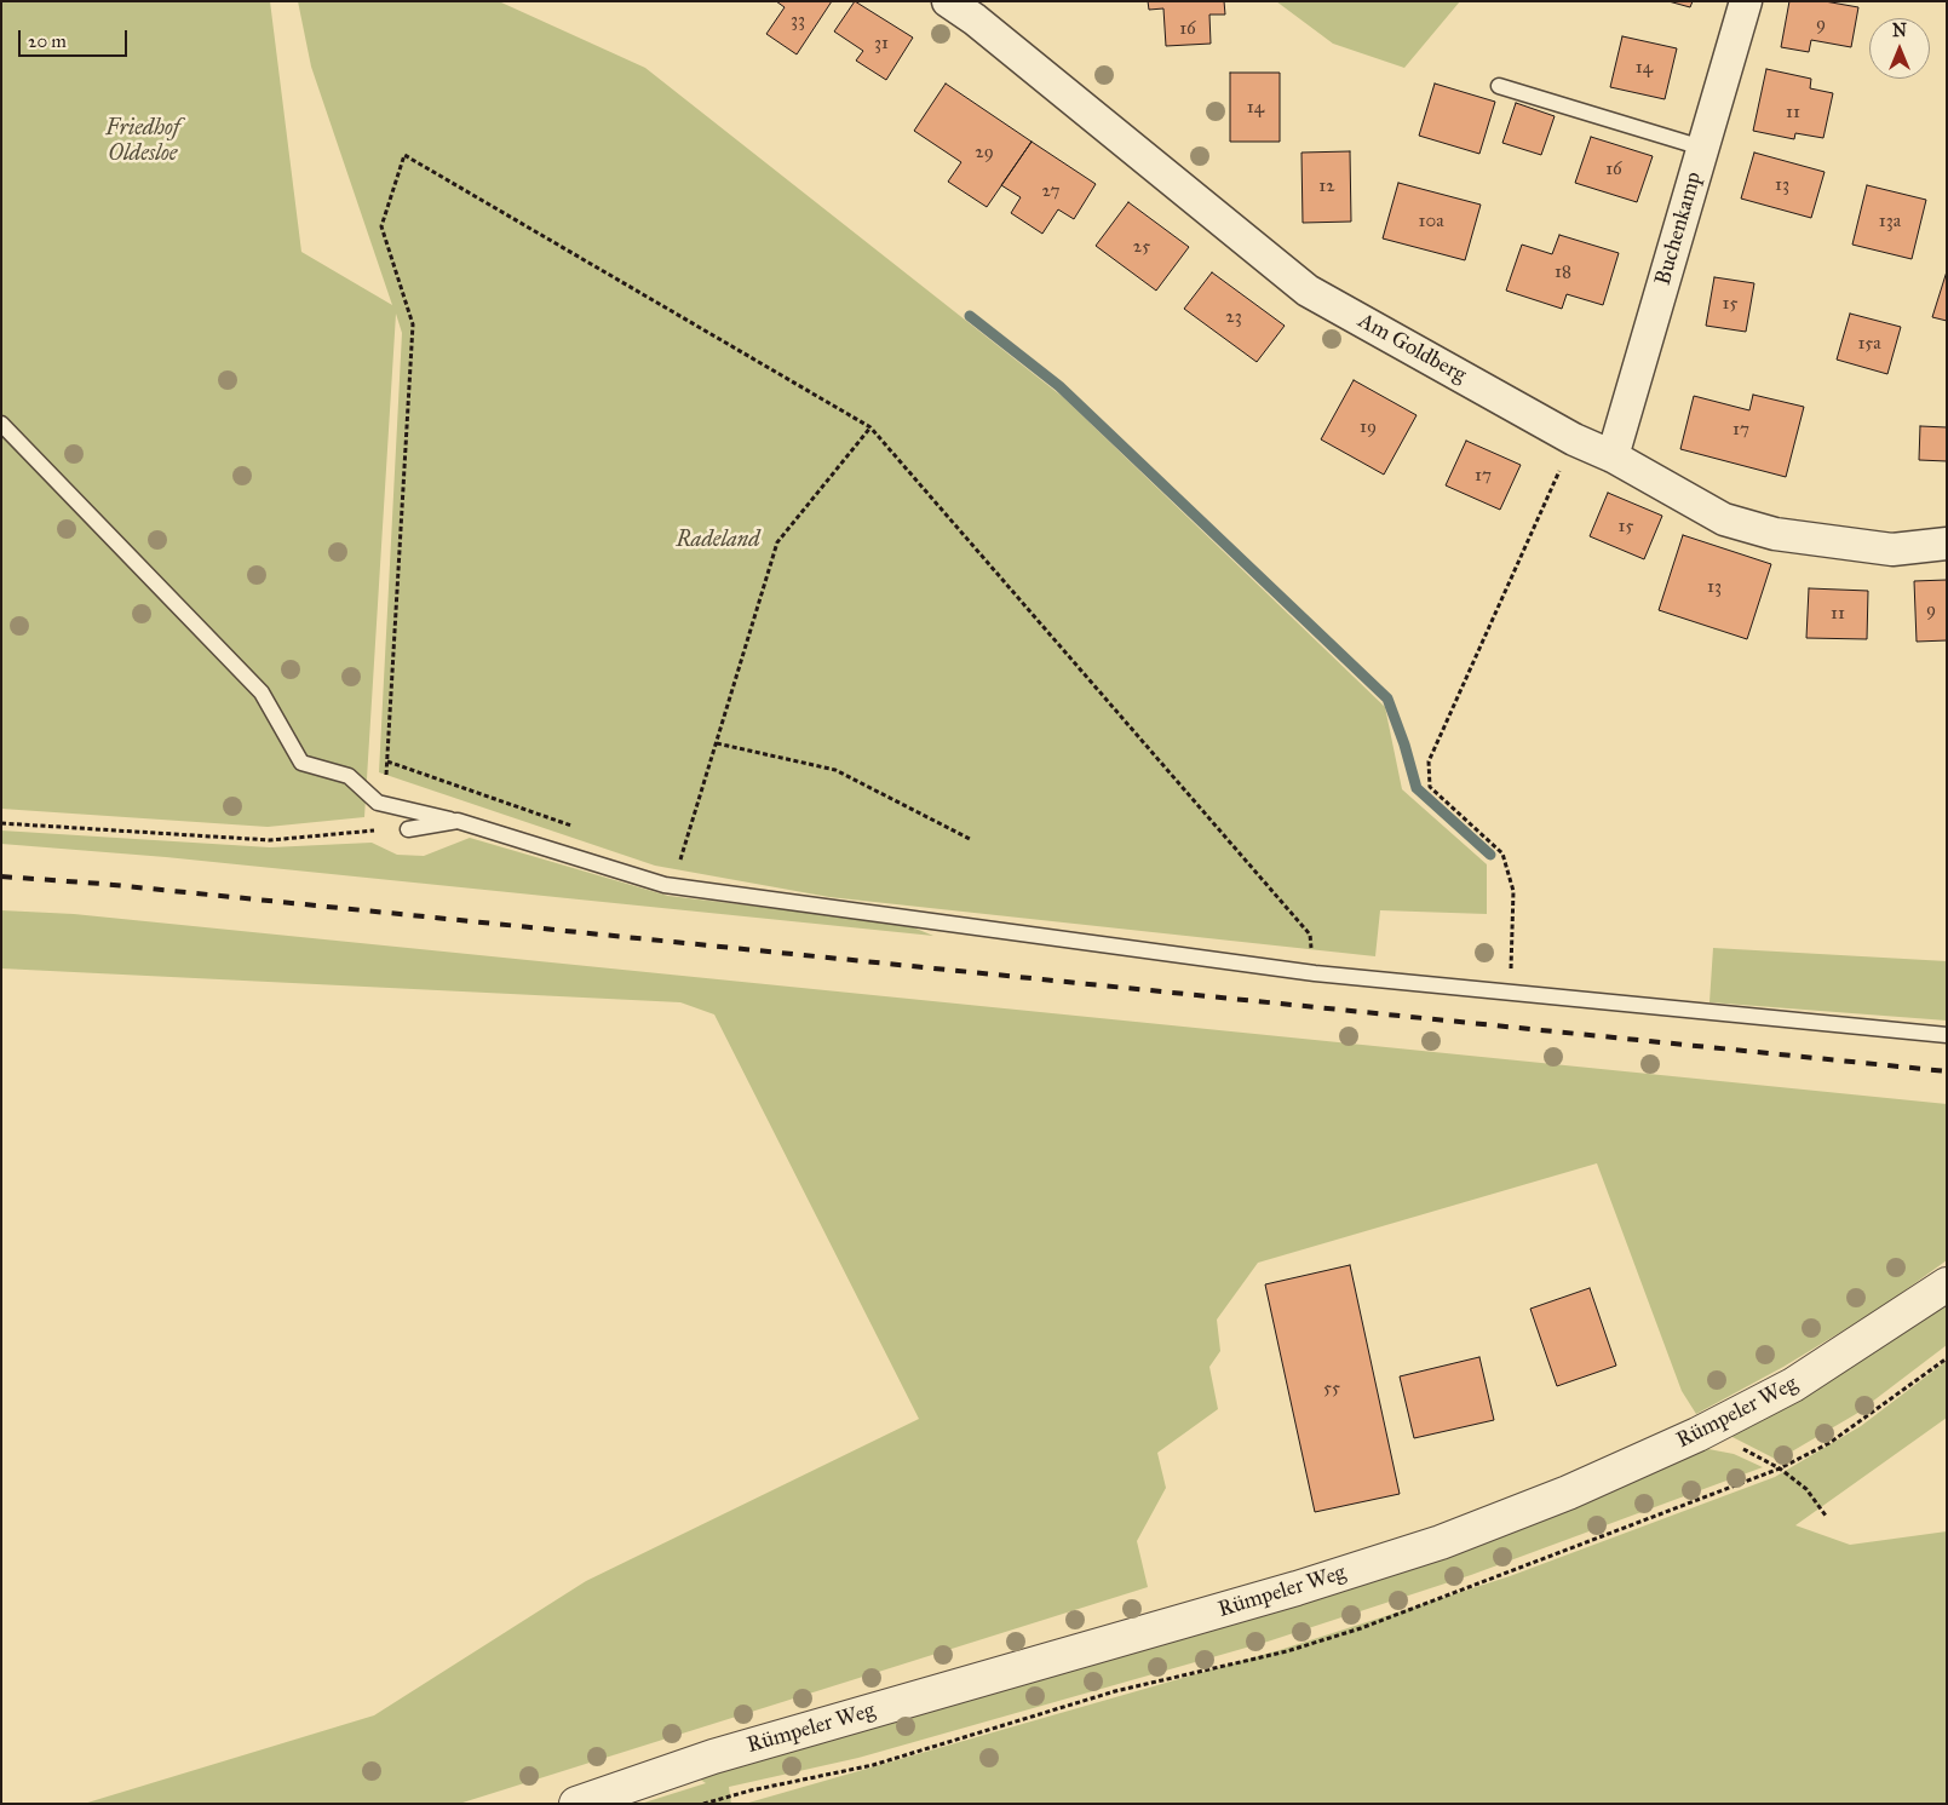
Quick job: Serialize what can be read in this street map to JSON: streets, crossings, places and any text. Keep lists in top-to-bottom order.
{
  "streets": {
    "street": ["Buchenkamp", "Am Goldberg", "Rümpeler Weg"]
  },
  "crossings": [
    ["Buchenkamp", "Am Goldberg"]
  ],
  "parks": ["Friedhof Oldesloe", "Radeland"],
  "house_numbers": [
    "33",
    "9",
    "16",
    "31",
    "14",
    "14",
    "11",
    "29",
    "16",
    "13",
    "12",
    "27",
    "10a",
    "13a",
    "25",
    "18",
    "15",
    "23",
    "15a",
    "19",
    "17",
    "17",
    "15",
    "13",
    "9",
    "11",
    "55"
  ],
  "scale_bar": "20 m",
  "north": "top"
}
